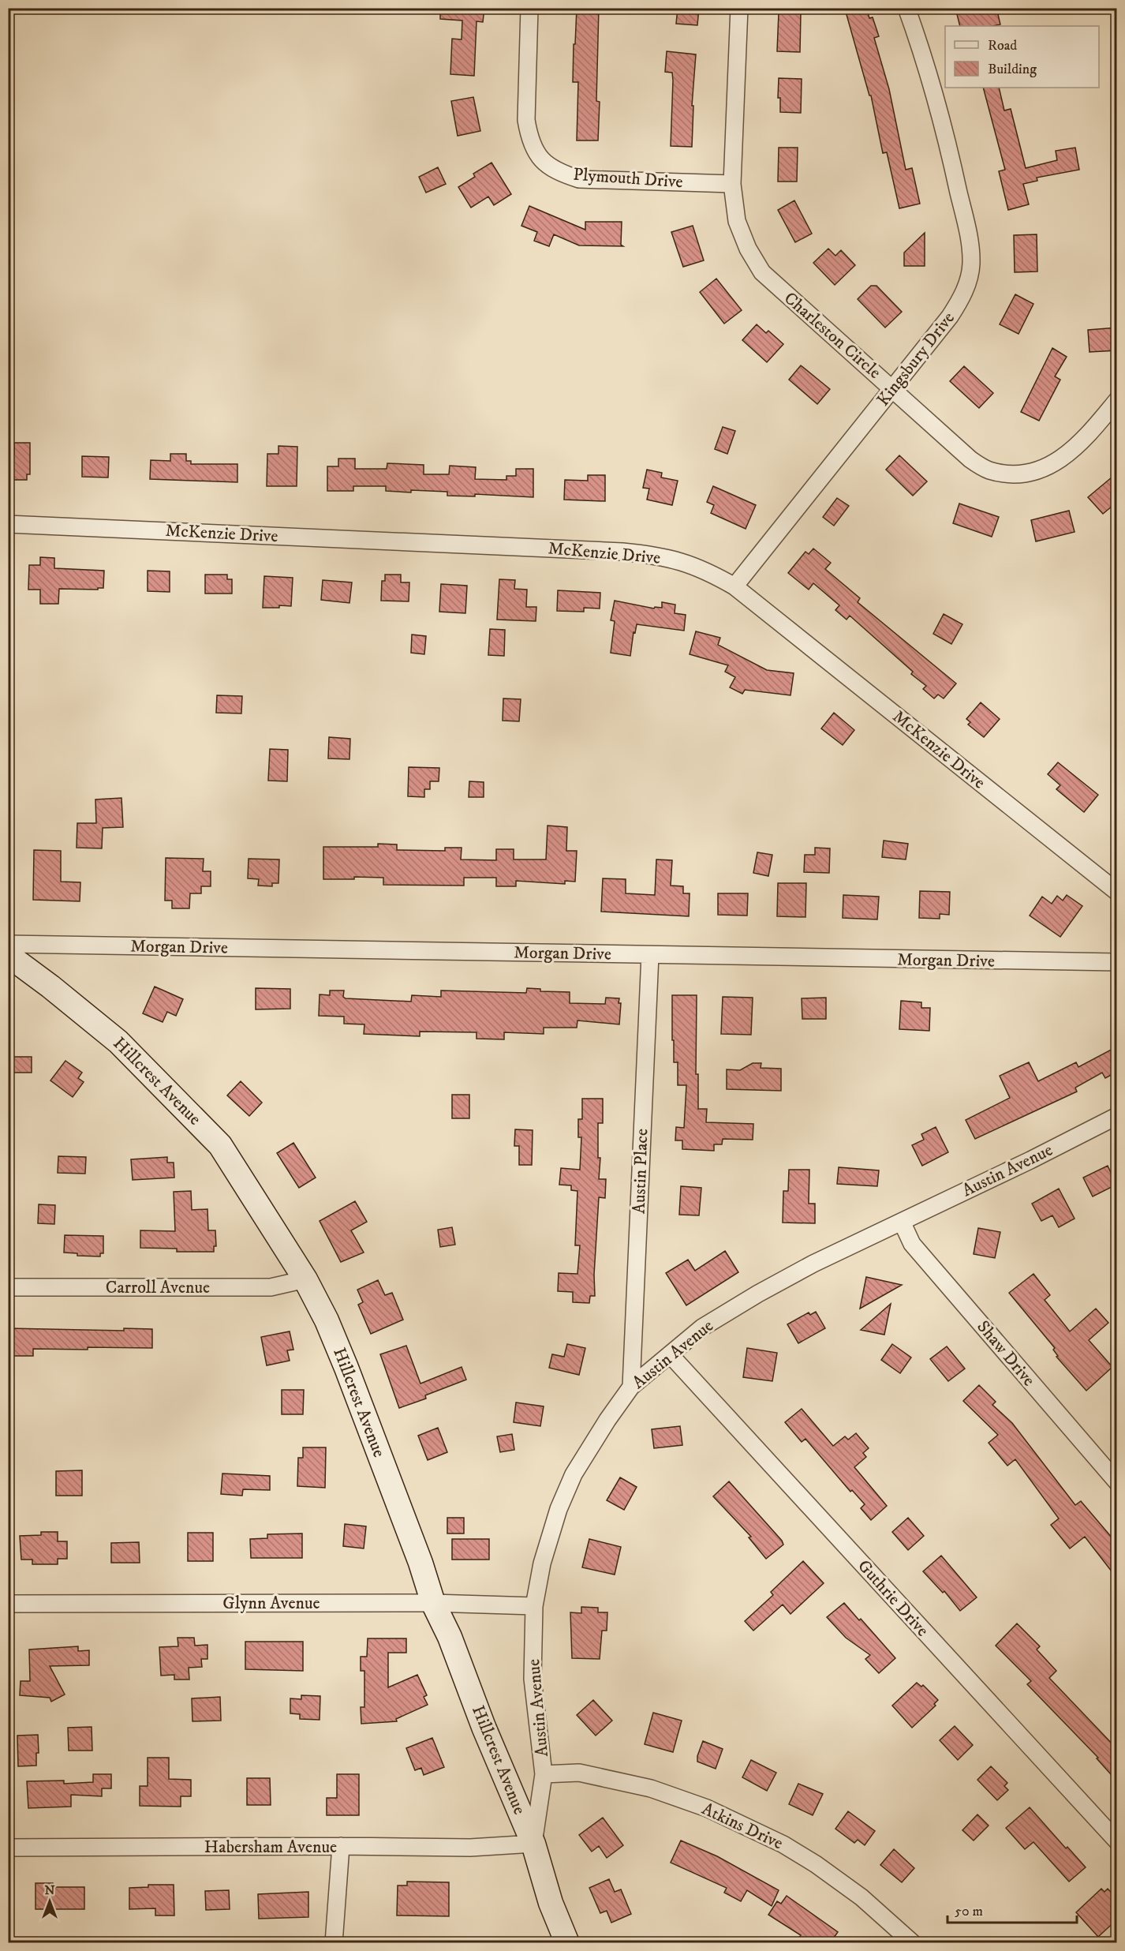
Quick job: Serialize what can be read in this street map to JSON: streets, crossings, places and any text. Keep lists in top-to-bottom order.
{
  "streets": {
    "street": [
      "Plymouth Drive",
      "Charleston Circle",
      "Kingsbury Drive",
      "McKenzie Drive",
      "Morgan Drive",
      "Hillcrest Avenue",
      "Austin Avenue",
      "Austin Place",
      "Carroll Avenue",
      "Shaw Drive",
      "Guthrie Drive",
      "Glynn Avenue",
      "Atkins Drive",
      "Habersham Avenue"
    ]
  },
  "crossings": [
    ["Plymouth Drive", "Charleston Circle"],
    ["Charleston Circle", "Kingsbury Drive"],
    ["Kingsbury Drive", "McKenzie Drive"],
    ["Morgan Drive", "Austin Place"],
    ["Hillcrest Avenue", "Austin Avenue"],
    ["Hillcrest Avenue", "Carroll Avenue"],
    ["Hillcrest Avenue", "Glynn Avenue"],
    ["Hillcrest Avenue", "Habersham Avenue"],
    ["Austin Avenue", "Austin Place"],
    ["Austin Avenue", "Shaw Drive"],
    ["Austin Avenue", "Guthrie Drive"],
    ["Austin Avenue", "Glynn Avenue"],
    ["Austin Avenue", "Atkins Drive"],
    ["Austin Avenue", "Habersham Avenue"]
  ],
  "legend": ["Road", "Building"],
  "scale_bar": "50 m",
  "north": "top"
}
